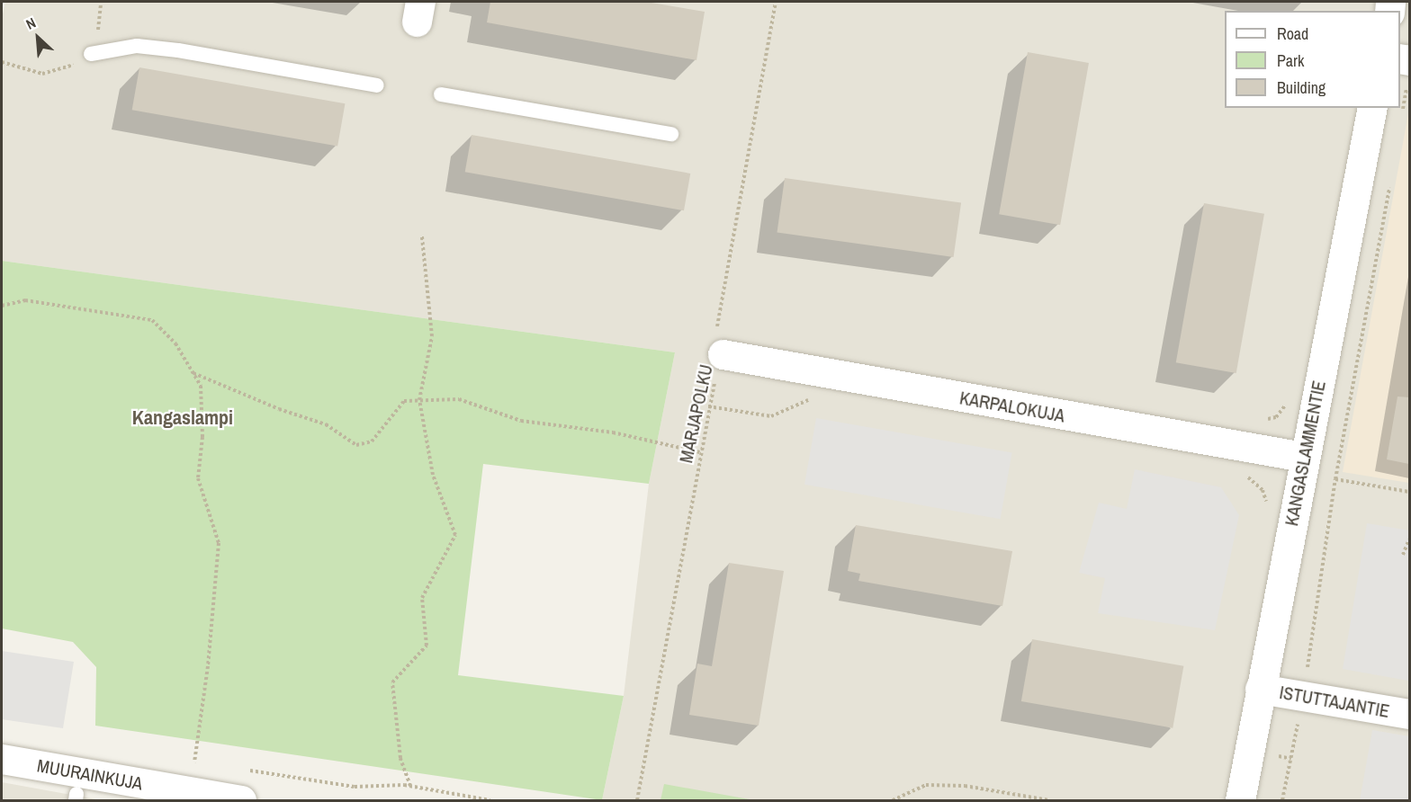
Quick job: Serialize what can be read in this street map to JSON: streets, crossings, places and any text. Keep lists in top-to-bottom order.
{
  "streets": {
    "street": [
      "KARPALOKUJA",
      "KANGASLAMMENTIE",
      "ISTUTTAJANTIE",
      "MUURAINKUJA"
    ],
    "path": ["MARJAPOLKU"]
  },
  "crossings": [
    ["KARPALOKUJA", "MARJAPOLKU"],
    ["KARPALOKUJA", "KANGASLAMMENTIE"],
    ["KANGASLAMMENTIE", "ISTUTTAJANTIE"]
  ],
  "districts": ["Kangaslampi"],
  "legend": ["Road", "Park", "Building"],
  "north": "top left"
}
